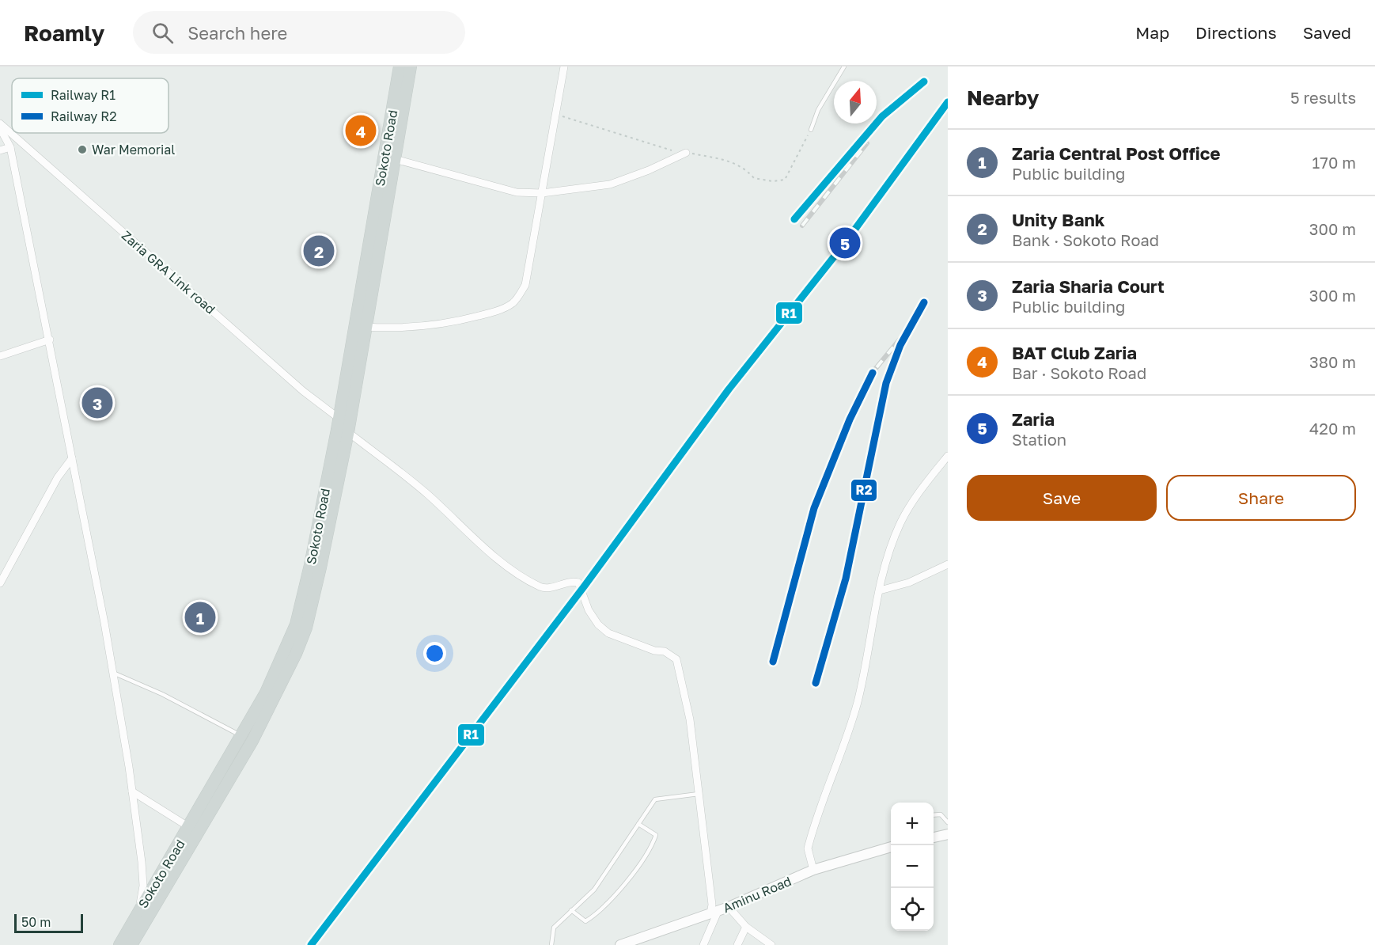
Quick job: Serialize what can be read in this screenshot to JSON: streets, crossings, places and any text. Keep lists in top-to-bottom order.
{
  "streets": {
    "main road": ["Sokoto Road"],
    "street": ["Zaria GRA Link road", "Aminu Road"]
  },
  "crossings": [
    ["Sokoto Road", "Zaria GRA Link road"]
  ],
  "places": ["War Memorial"],
  "lines": ["rail line R1", "rail line R2"],
  "legend": ["Railway R1", "Railway R2"],
  "scale_bar": "50 m",
  "north": "top",
  "page": {
    "header": "Roamly",
    "search": "Search here",
    "nav": ["Map", "Directions", "Saved"],
    "heading": ["Nearby", "5 results"],
    "pins": [
      "4",
      "5",
      "2",
      "3",
      "1"
    ],
    "list": [
      {
        "mark": "1",
        "name": "Zaria Central Post Office",
        "note": "Public building",
        "value": "170 m"
      },
      {
        "mark": "2",
        "name": "Unity Bank",
        "note": "Bank · Sokoto Road",
        "value": "300 m"
      },
      {
        "mark": "3",
        "name": "Zaria Sharia Court",
        "note": "Public building",
        "value": "300 m"
      },
      {
        "mark": "4",
        "name": "BAT Club Zaria",
        "note": "Bar · Sokoto Road",
        "value": "380 m"
      },
      {
        "mark": "5",
        "name": "Zaria",
        "note": "Station",
        "value": "420 m"
      }
    ],
    "buttons": ["Save", "Share"],
    "map_buttons": ["+", "−"],
    "scale": "50 m"
  }
}
